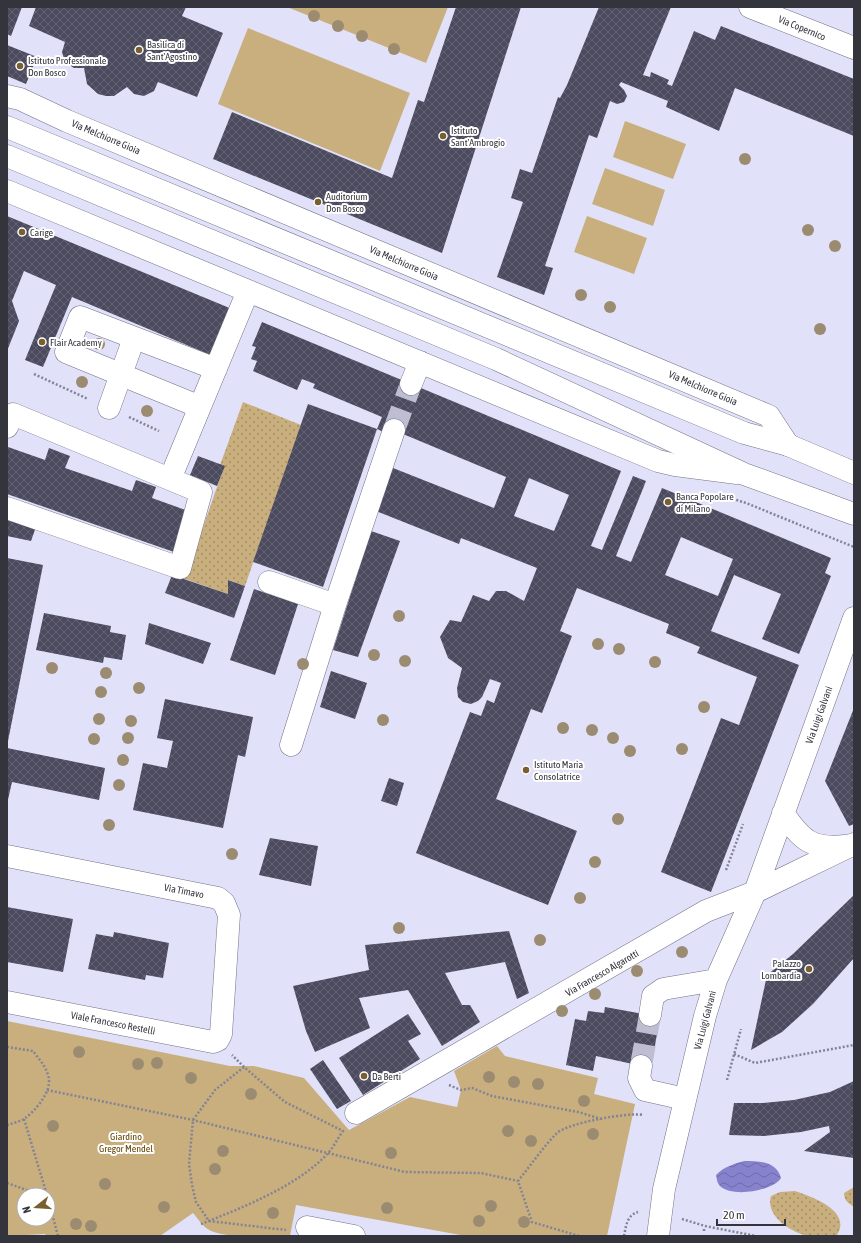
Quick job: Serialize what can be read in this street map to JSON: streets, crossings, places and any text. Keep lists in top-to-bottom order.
{
  "streets": {
    "street": [
      "Via Copernico",
      "Via Melchiorre Gioia",
      "Via Luigi Galvani",
      "Via Timavo",
      "Via Francesco Algarotti",
      "Viale Francesco Restelli"
    ]
  },
  "crossings": [
    ["Via Luigi Galvani", "Via Francesco Algarotti"],
    ["Via Timavo", "Viale Francesco Restelli"]
  ],
  "parks": ["Giardino Gregor Mendel"],
  "places": [
    "Basilica di Sant'Agostino",
    "Istituto Professionale Don Bosco",
    "Istituto Sant'Ambrogio",
    "Auditorium Don Bosco",
    "Carige",
    "Flair Academy",
    "Banca Popolare di Milano",
    "Istituto Maria Consolatrice",
    "Palazzo Lombardia",
    "Da Berti"
  ],
  "scale_bar": "20 m",
  "north": "left"
}
